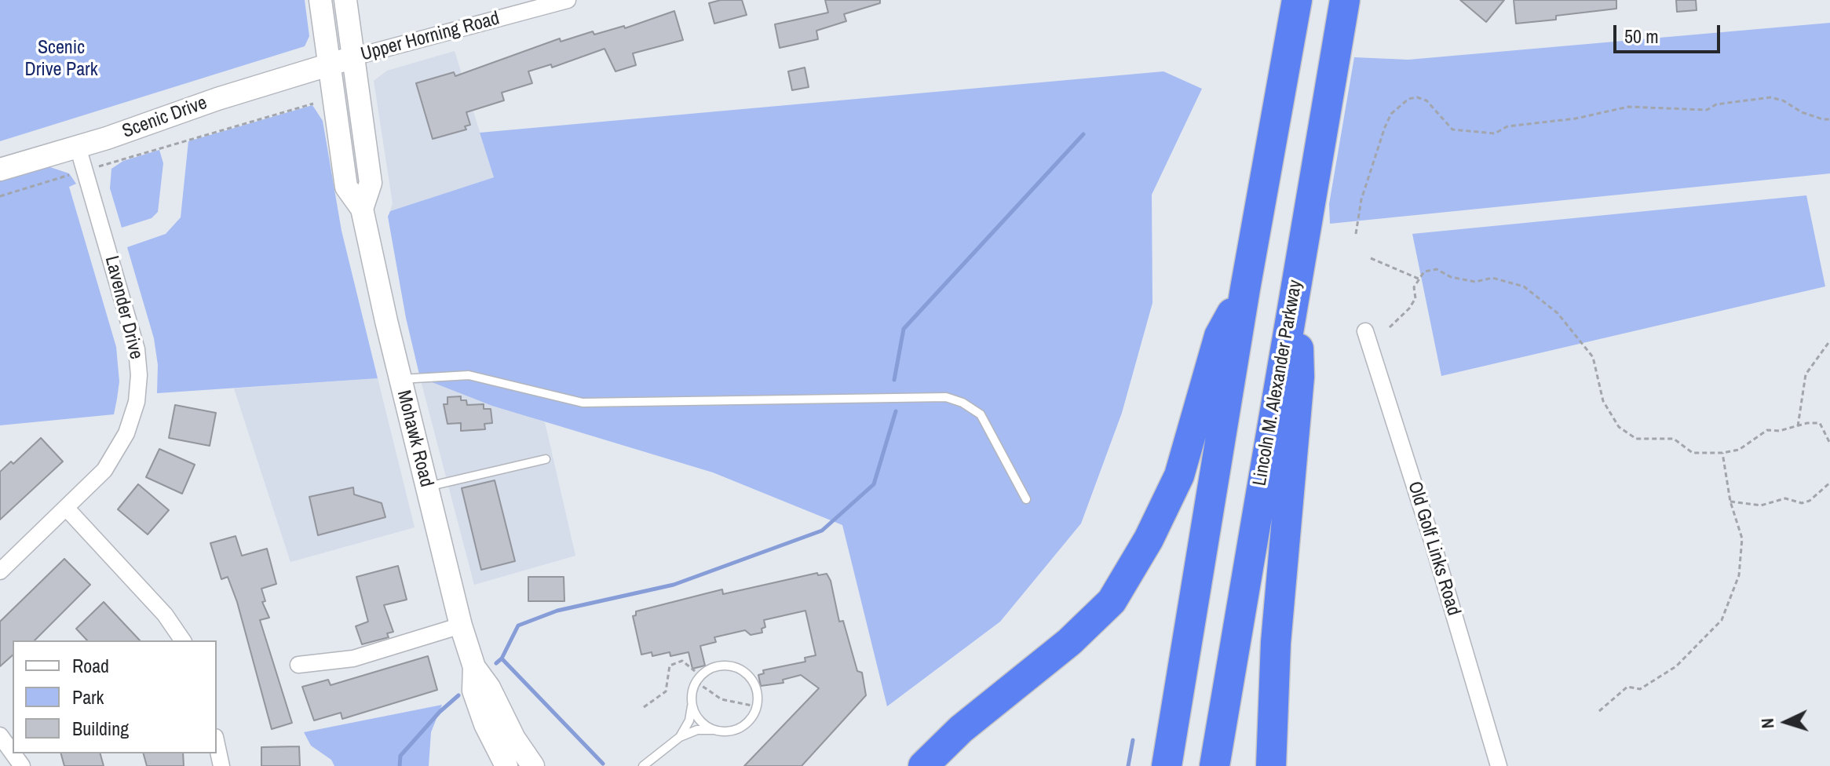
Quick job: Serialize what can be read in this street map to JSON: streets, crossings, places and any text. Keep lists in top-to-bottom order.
{
  "streets": {
    "highway": ["Lincoln M. Alexander Parkway"],
    "main road": ["Upper Horning Road", "Scenic Drive", "Mohawk Road"],
    "street": ["Lavender Drive", "Old Golf Links Road"]
  },
  "crossings": [
    ["Upper Horning Road", "Scenic Drive"],
    ["Upper Horning Road", "Mohawk Road"],
    ["Scenic Drive", "Lavender Drive"],
    ["Scenic Drive", "Mohawk Road"]
  ],
  "parks": ["Scenic Drive Park"],
  "legend": ["Road", "Park", "Building"],
  "scale_bar": "50 m",
  "north": "left"
}
